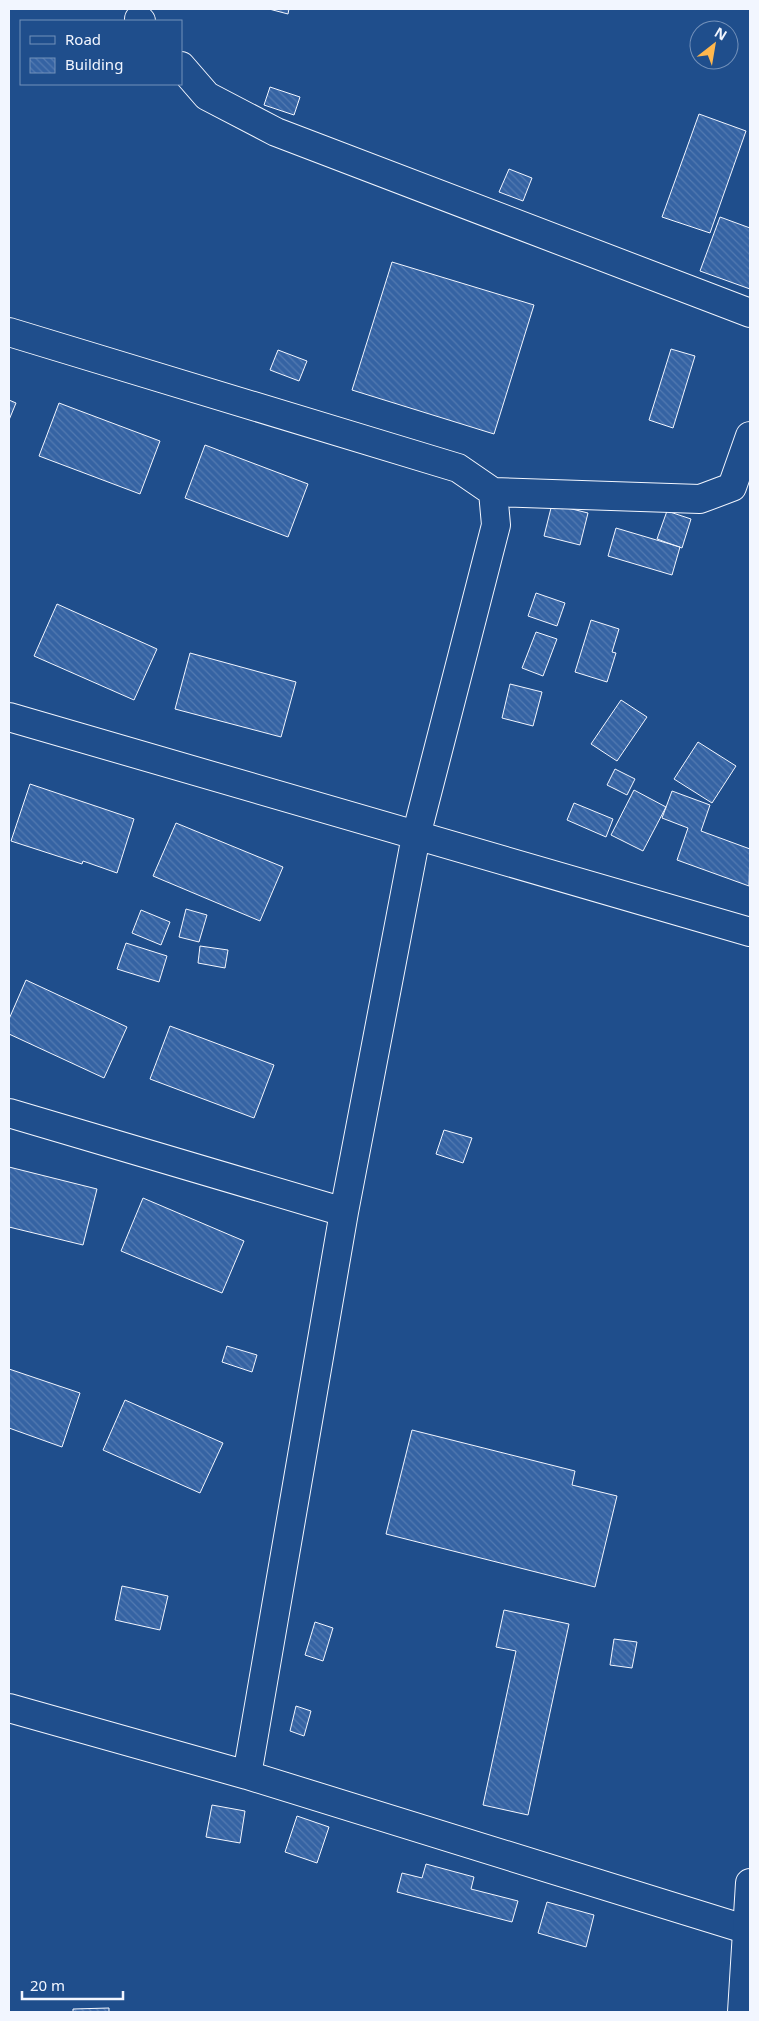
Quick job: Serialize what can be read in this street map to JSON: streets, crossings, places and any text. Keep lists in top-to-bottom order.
{
  "legend": ["Road", "Building"],
  "scale_bar": "20 m",
  "north": "top right"
}
